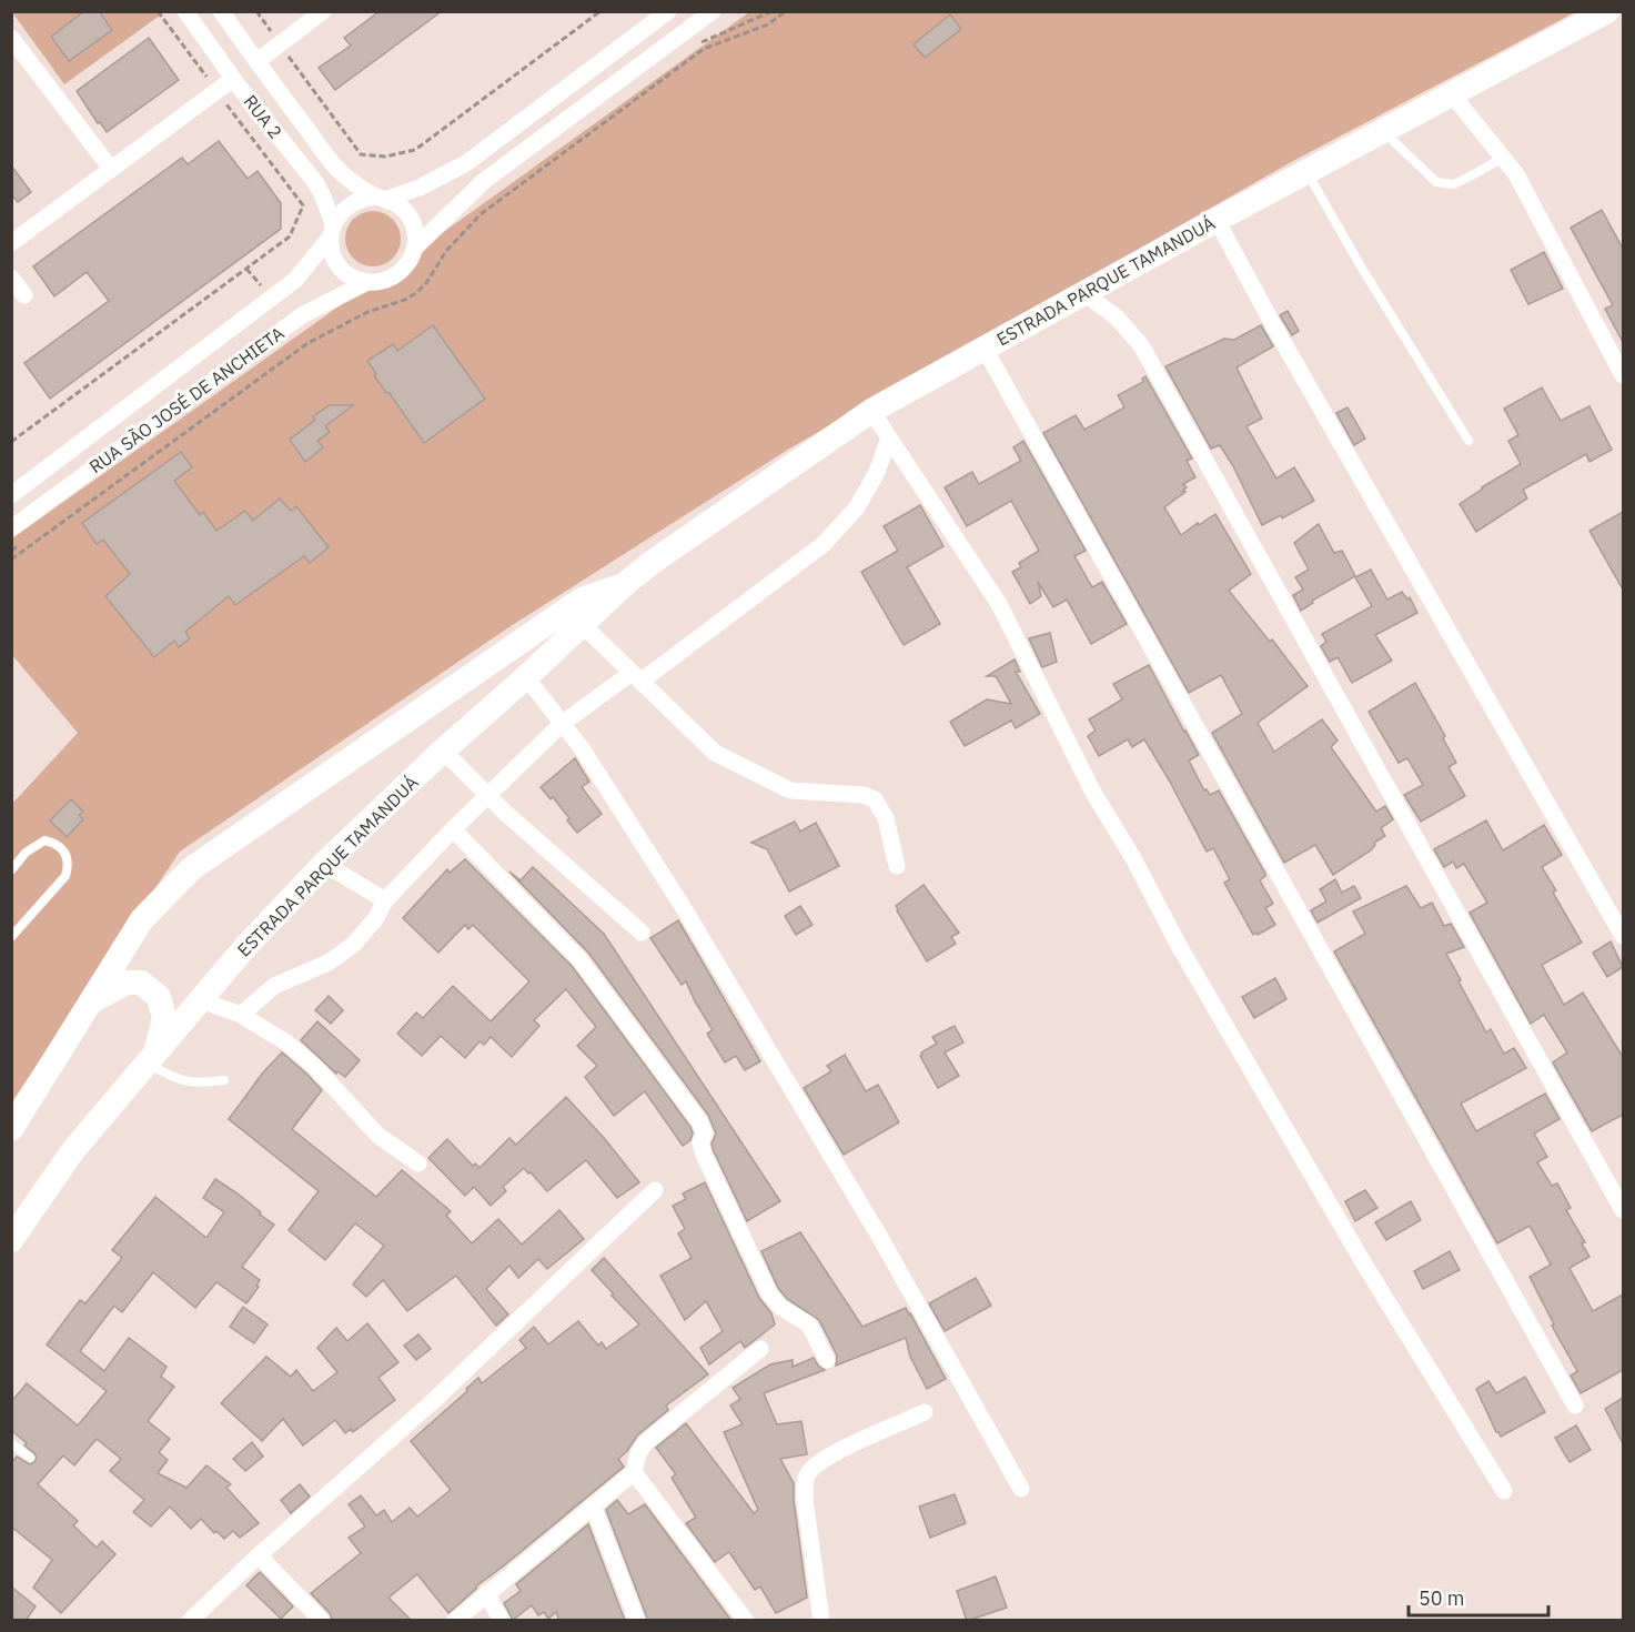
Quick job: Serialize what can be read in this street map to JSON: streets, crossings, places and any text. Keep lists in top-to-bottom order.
{
  "streets": {
    "main road": ["ESTRADA PARQUE TAMANDUÁ"],
    "street": ["RUA 2", "RUA SÃO JOSÉ DE ANCHIETA"]
  },
  "crossings": [
    ["RUA 2", "RUA SÃO JOSÉ DE ANCHIETA"]
  ],
  "scale_bar": "50 m"
}
